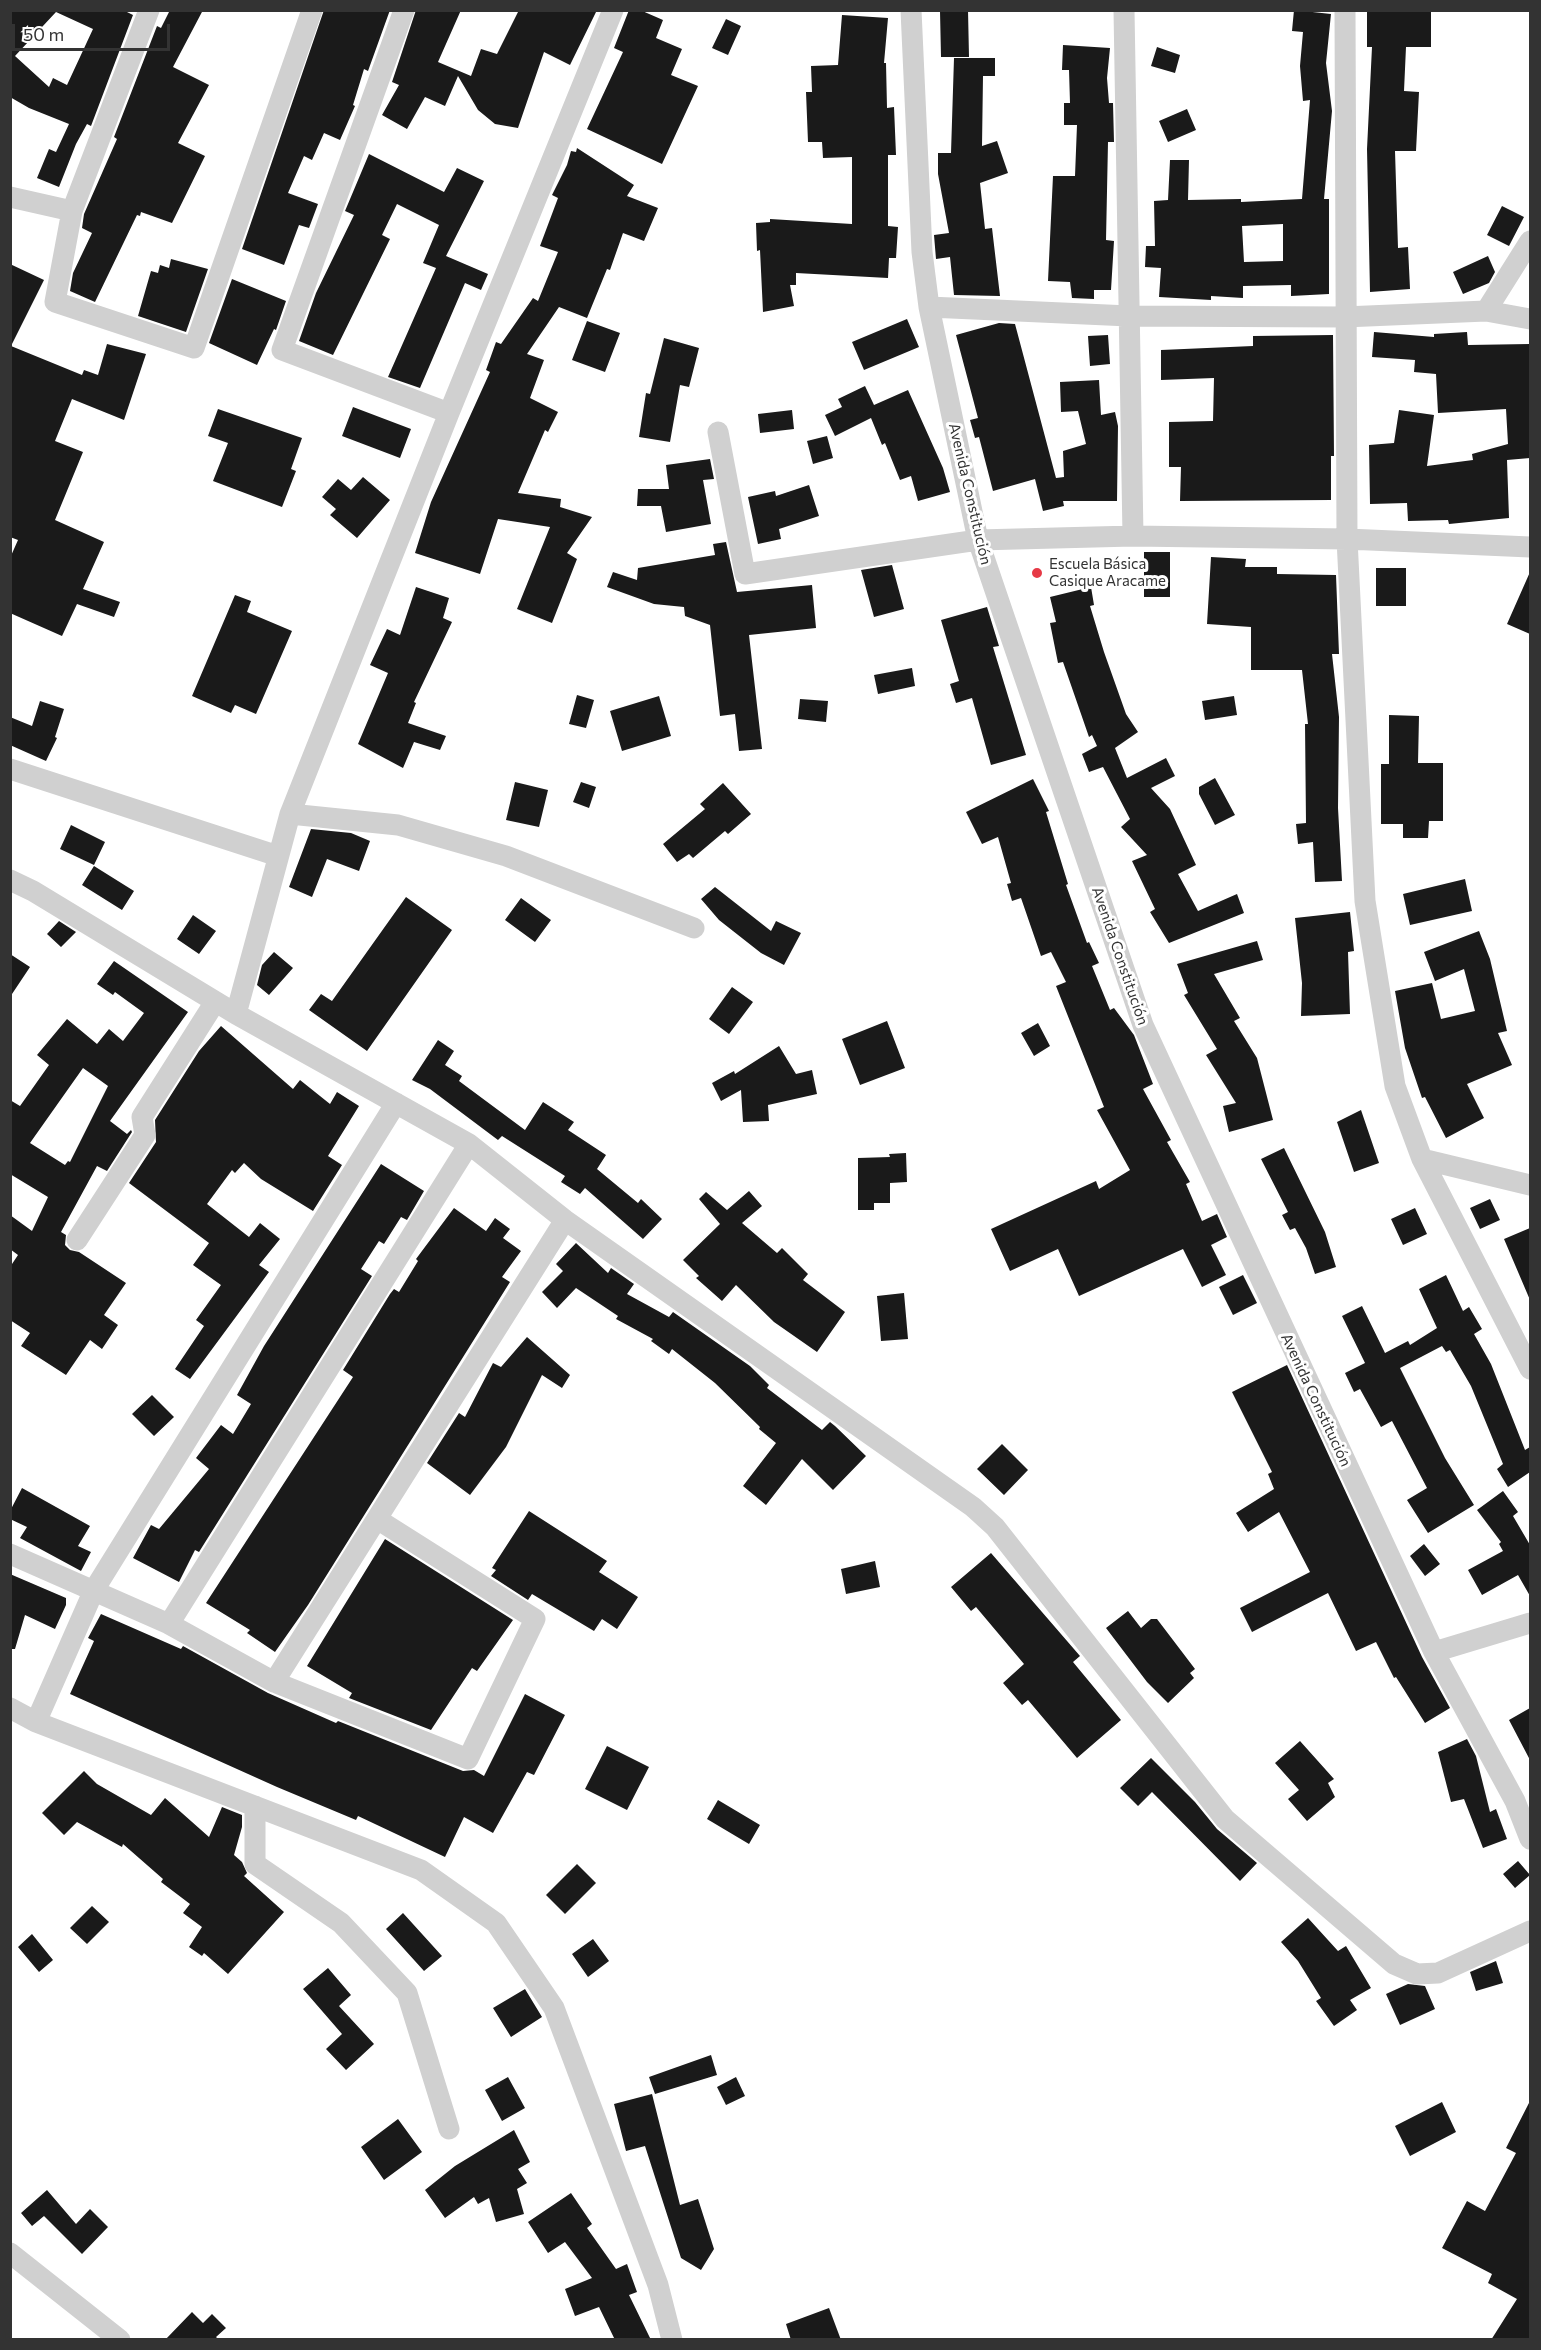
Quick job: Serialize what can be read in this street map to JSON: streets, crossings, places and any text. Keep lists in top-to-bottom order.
{
  "streets": {
    "street": ["Avenida Constitución"]
  },
  "places": ["Escuela Básica Casique Aracame"],
  "scale_bar": "50 m"
}
